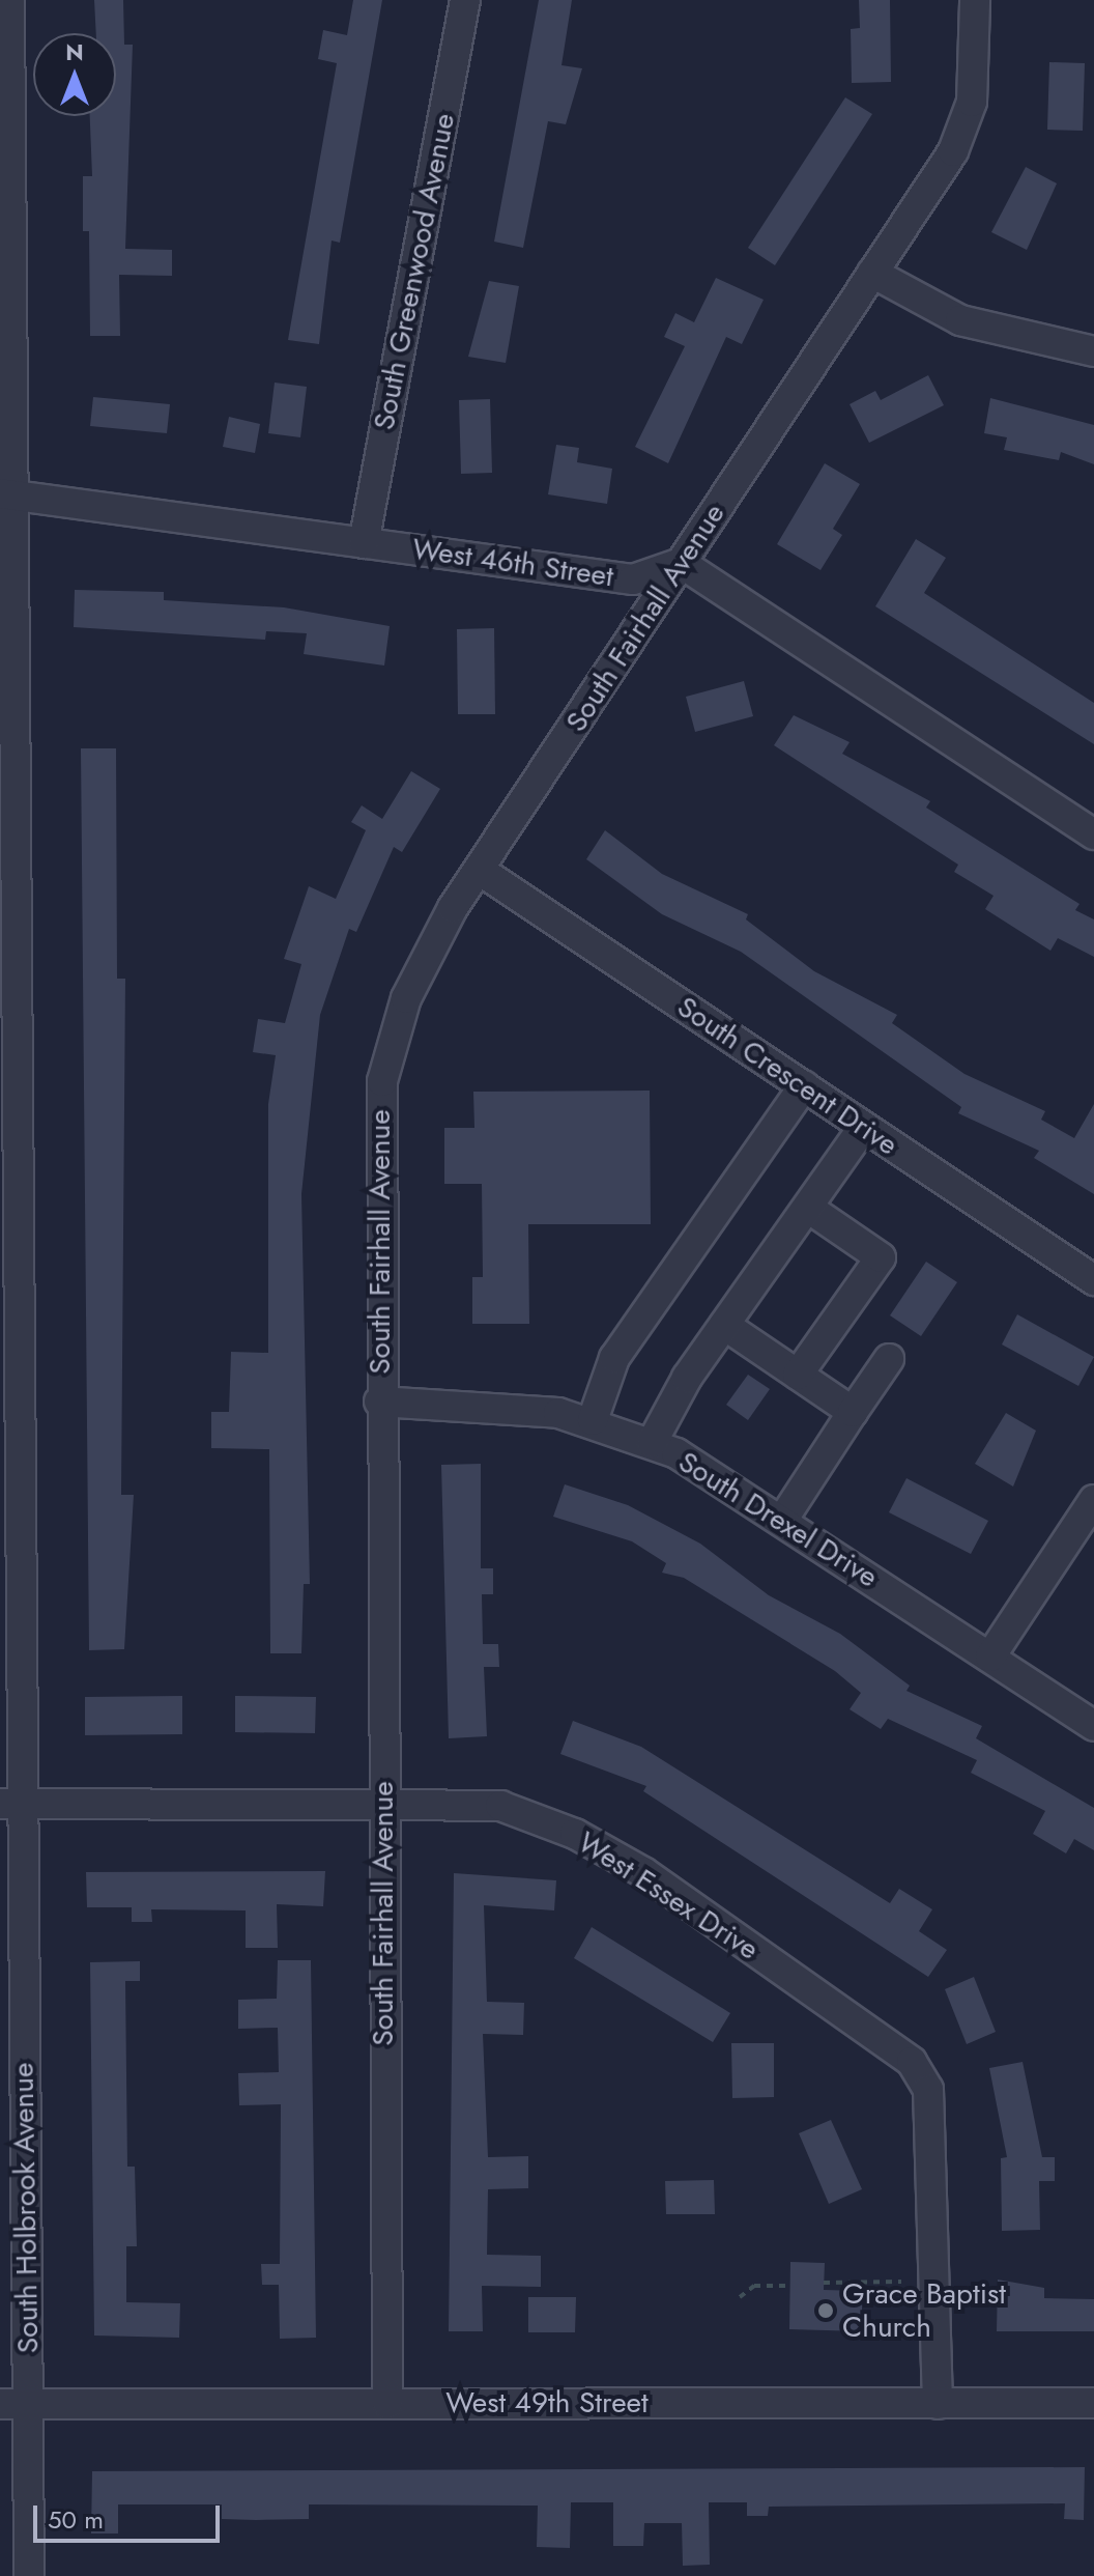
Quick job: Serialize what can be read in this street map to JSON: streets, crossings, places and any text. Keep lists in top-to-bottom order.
{
  "streets": {
    "street": [
      "South Greenwood Avenue",
      "West 46th Street",
      "South Fairhall Avenue",
      "South Crescent Drive",
      "South Drexel Drive",
      "West Essex Drive",
      "South Holbrook Avenue",
      "West 49th Street"
    ]
  },
  "crossings": [
    ["South Greenwood Avenue", "West 46th Street"],
    ["West 46th Street", "South Fairhall Avenue"],
    ["West 46th Street", "South Holbrook Avenue"],
    ["South Fairhall Avenue", "South Crescent Drive"],
    ["South Fairhall Avenue", "South Drexel Drive"],
    ["South Fairhall Avenue", "West Essex Drive"],
    ["South Fairhall Avenue", "West 49th Street"],
    ["West Essex Drive", "South Holbrook Avenue"],
    ["West Essex Drive", "West 49th Street"],
    ["South Holbrook Avenue", "West 49th Street"]
  ],
  "places": ["Grace Baptist Church"],
  "scale_bar": "50 m",
  "north": "top"
}
